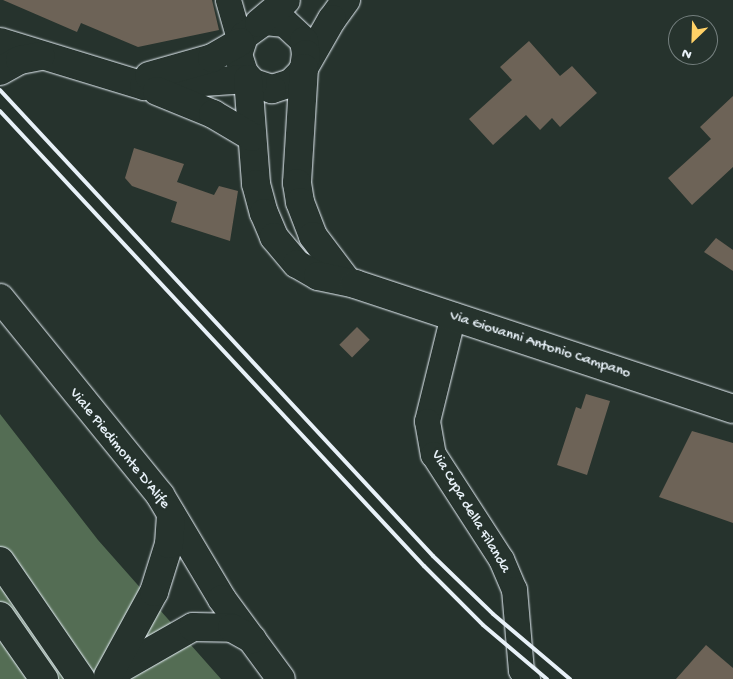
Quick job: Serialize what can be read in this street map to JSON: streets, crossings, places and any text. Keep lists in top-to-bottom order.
{
  "streets": {
    "main road": ["Via Giovanni Antonio Campano", "Viale Piedimonte D'Alife"],
    "street": ["Via Cupa della Filanda"]
  },
  "crossings": [
    ["Via Giovanni Antonio Campano", "Via Cupa della Filanda"]
  ],
  "north": "bottom left"
}
